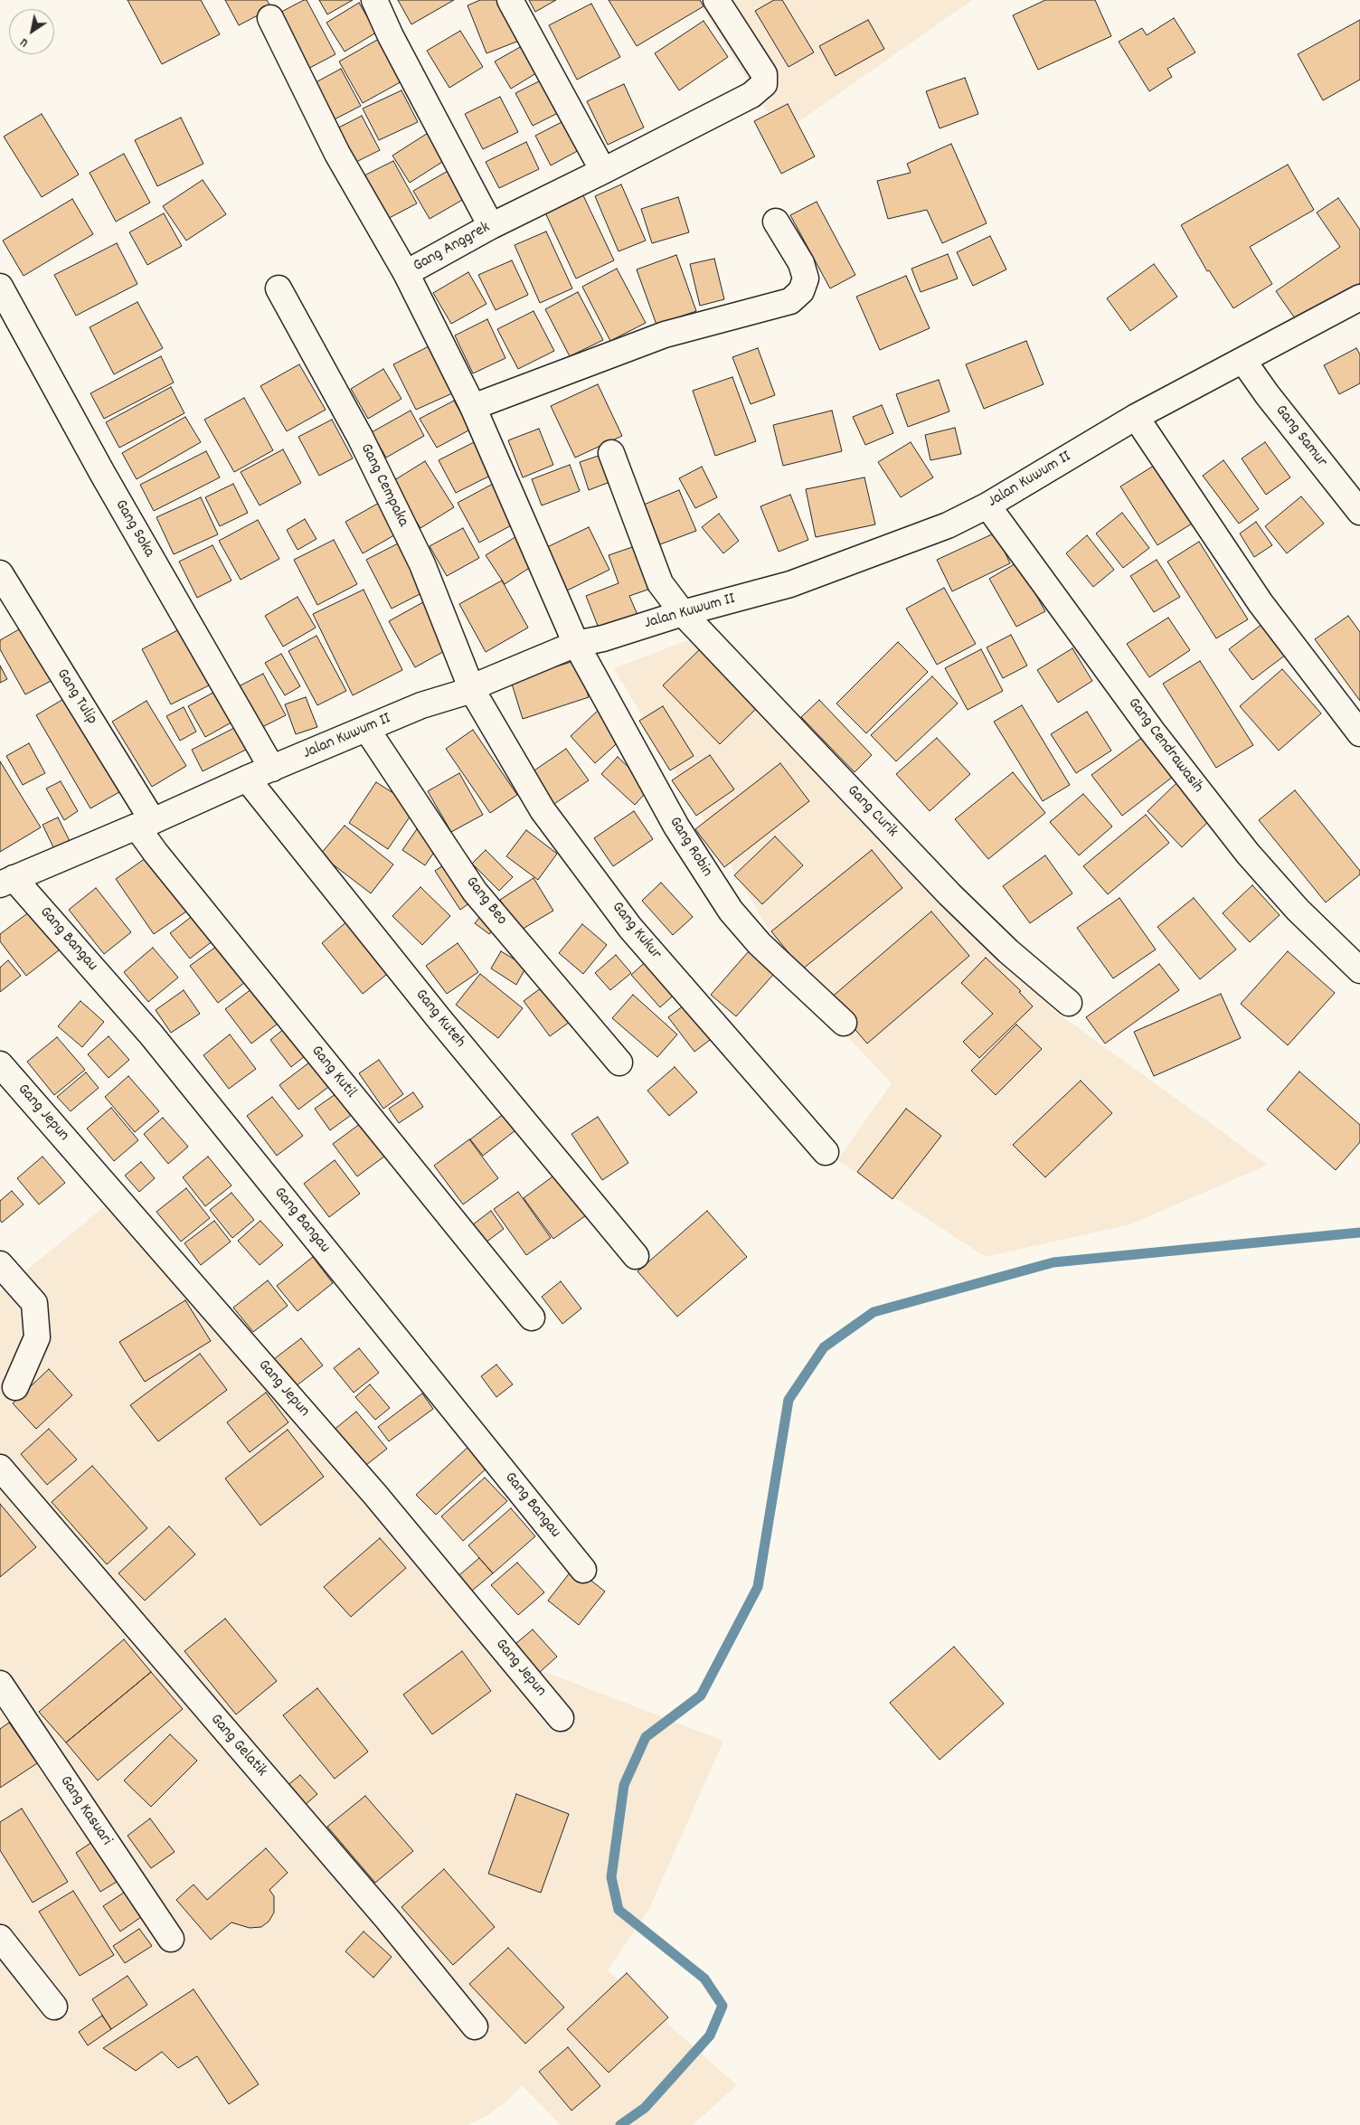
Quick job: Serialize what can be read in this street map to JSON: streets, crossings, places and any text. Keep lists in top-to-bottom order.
{
  "streets": {
    "street": [
      "Gang Anggrek",
      "Gang Samur",
      "Jalan Kuwum II",
      "Gang Cempaka",
      "Gang Soka",
      "Gang Tulip",
      "Gang Cendrawasih",
      "Gang Curik",
      "Gang Robin",
      "Gang Beo",
      "Gang Kukur",
      "Gang Bangau",
      "Gang Kuteh",
      "Gang Kutil",
      "Gang Jepun",
      "Gang Gelatik",
      "Gang Kasuari"
    ]
  },
  "crossings": [
    ["Gang Anggrek", "Jalan Kuwum II"],
    ["Gang Anggrek", "Gang Robin"],
    ["Gang Samur", "Jalan Kuwum II"],
    ["Jalan Kuwum II", "Gang Cempaka"],
    ["Jalan Kuwum II", "Gang Soka"],
    ["Jalan Kuwum II", "Gang Tulip"],
    ["Jalan Kuwum II", "Gang Cendrawasih"],
    ["Jalan Kuwum II", "Gang Curik"],
    ["Jalan Kuwum II", "Gang Robin"],
    ["Jalan Kuwum II", "Gang Beo"],
    ["Jalan Kuwum II", "Gang Kukur"],
    ["Jalan Kuwum II", "Gang Bangau"],
    ["Jalan Kuwum II", "Gang Kuteh"],
    ["Jalan Kuwum II", "Gang Kutil"],
    ["Gang Cempaka", "Gang Kukur"],
    ["Gang Tulip", "Gang Kutil"]
  ],
  "north": "bottom left"
}
